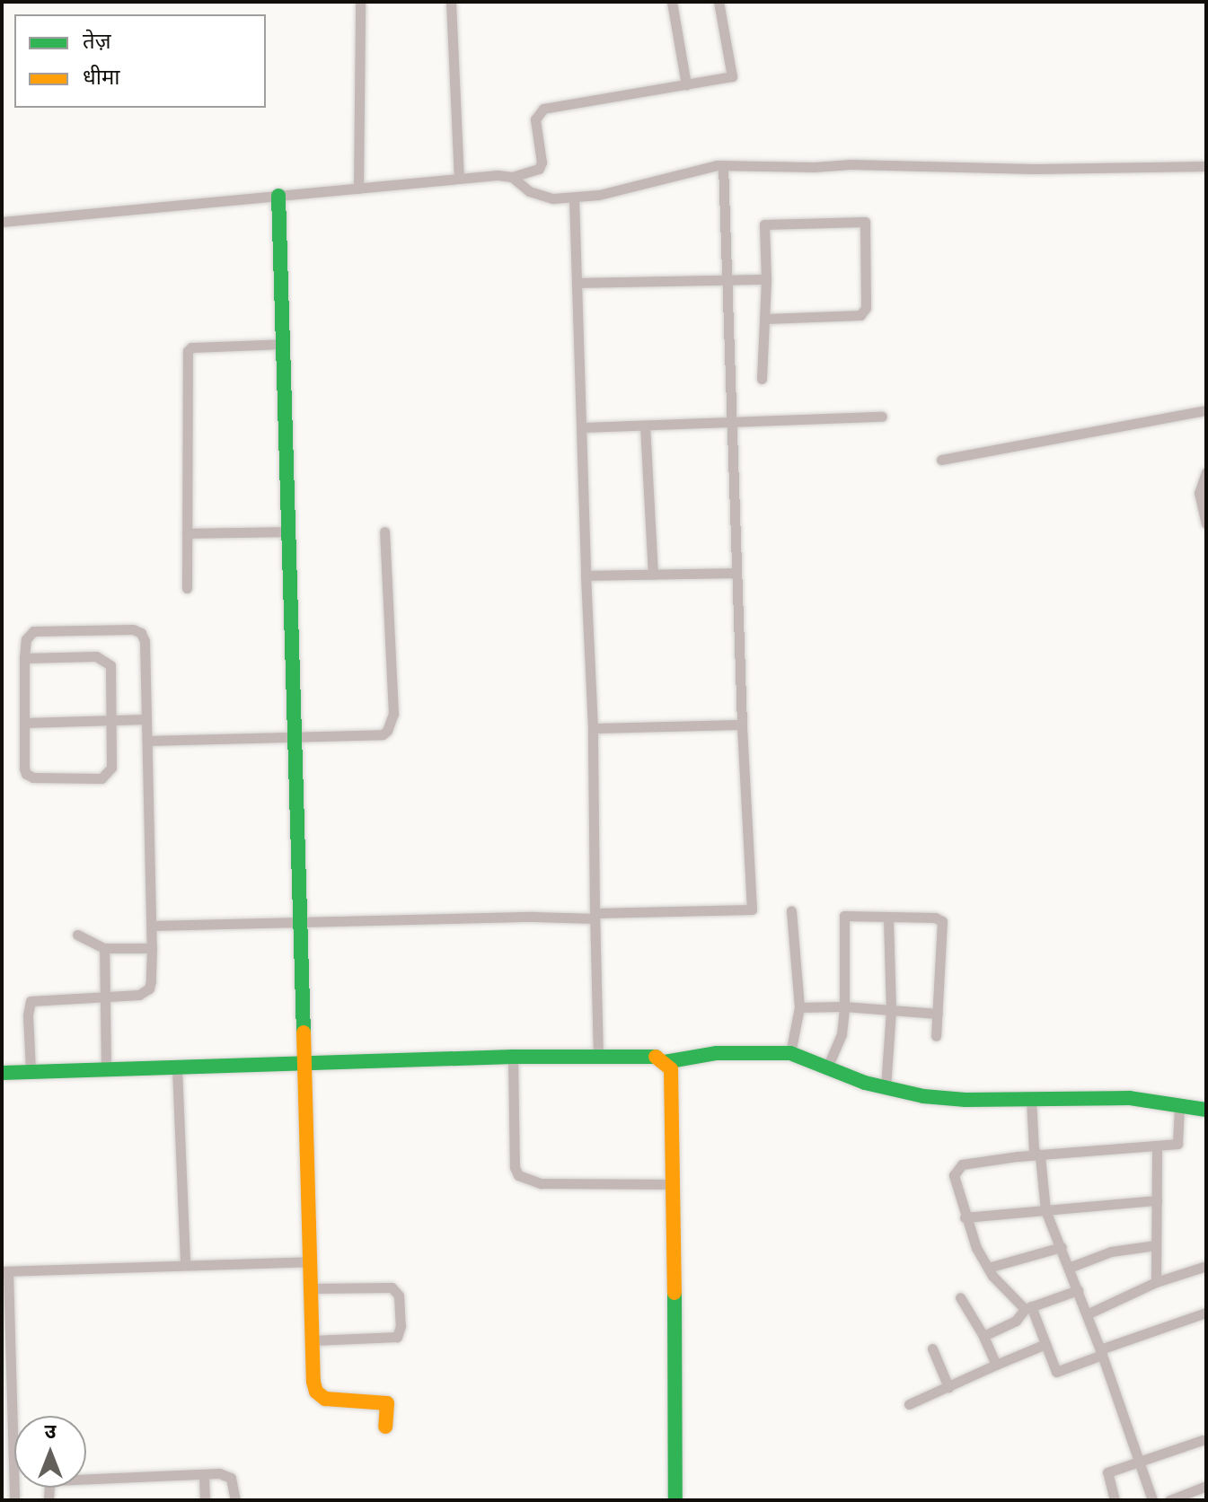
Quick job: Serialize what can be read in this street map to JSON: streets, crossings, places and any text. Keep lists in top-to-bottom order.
{
  "legend": ["तेज़", "धीमा"],
  "north": "top"
}
